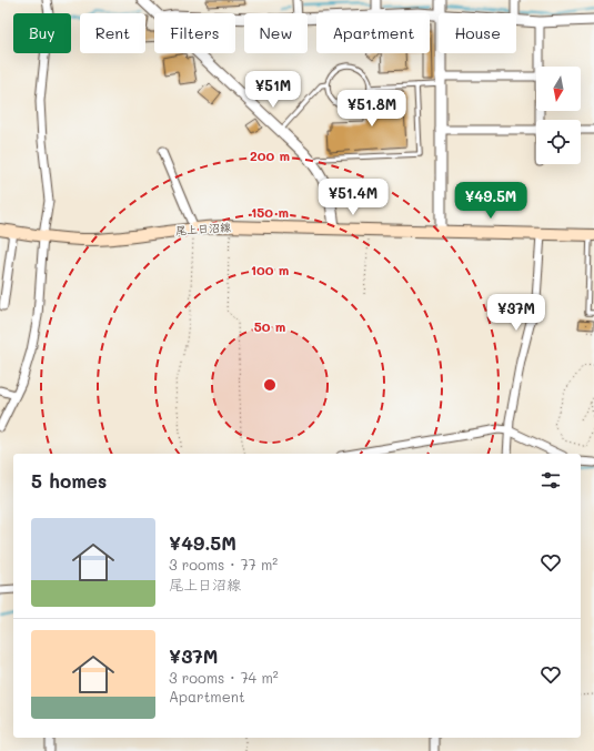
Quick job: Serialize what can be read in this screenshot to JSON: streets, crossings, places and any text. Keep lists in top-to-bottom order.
{
  "streets": {
    "main road": ["尾上日沼線"]
  },
  "north": "bottom",
  "page": {
    "chip": [
      "Buy",
      "Rent",
      "Filters",
      "New",
      "Apartment",
      "House"
    ],
    "price": [
      "¥51M",
      "¥51.8M",
      "¥51.4M",
      "¥49.5M",
      "¥37M"
    ],
    "heading": "5 homes",
    "list": [
      {
        "name": "¥49.5M",
        "note": "3 rooms · 77 m² · 尾上日沼線"
      },
      {
        "name": "¥37M",
        "note": "3 rooms · 74 m² · Apartment"
      }
    ]
  },
  "rings": [
    "200 m",
    "150 m",
    "100 m",
    "50 m"
  ]
}
